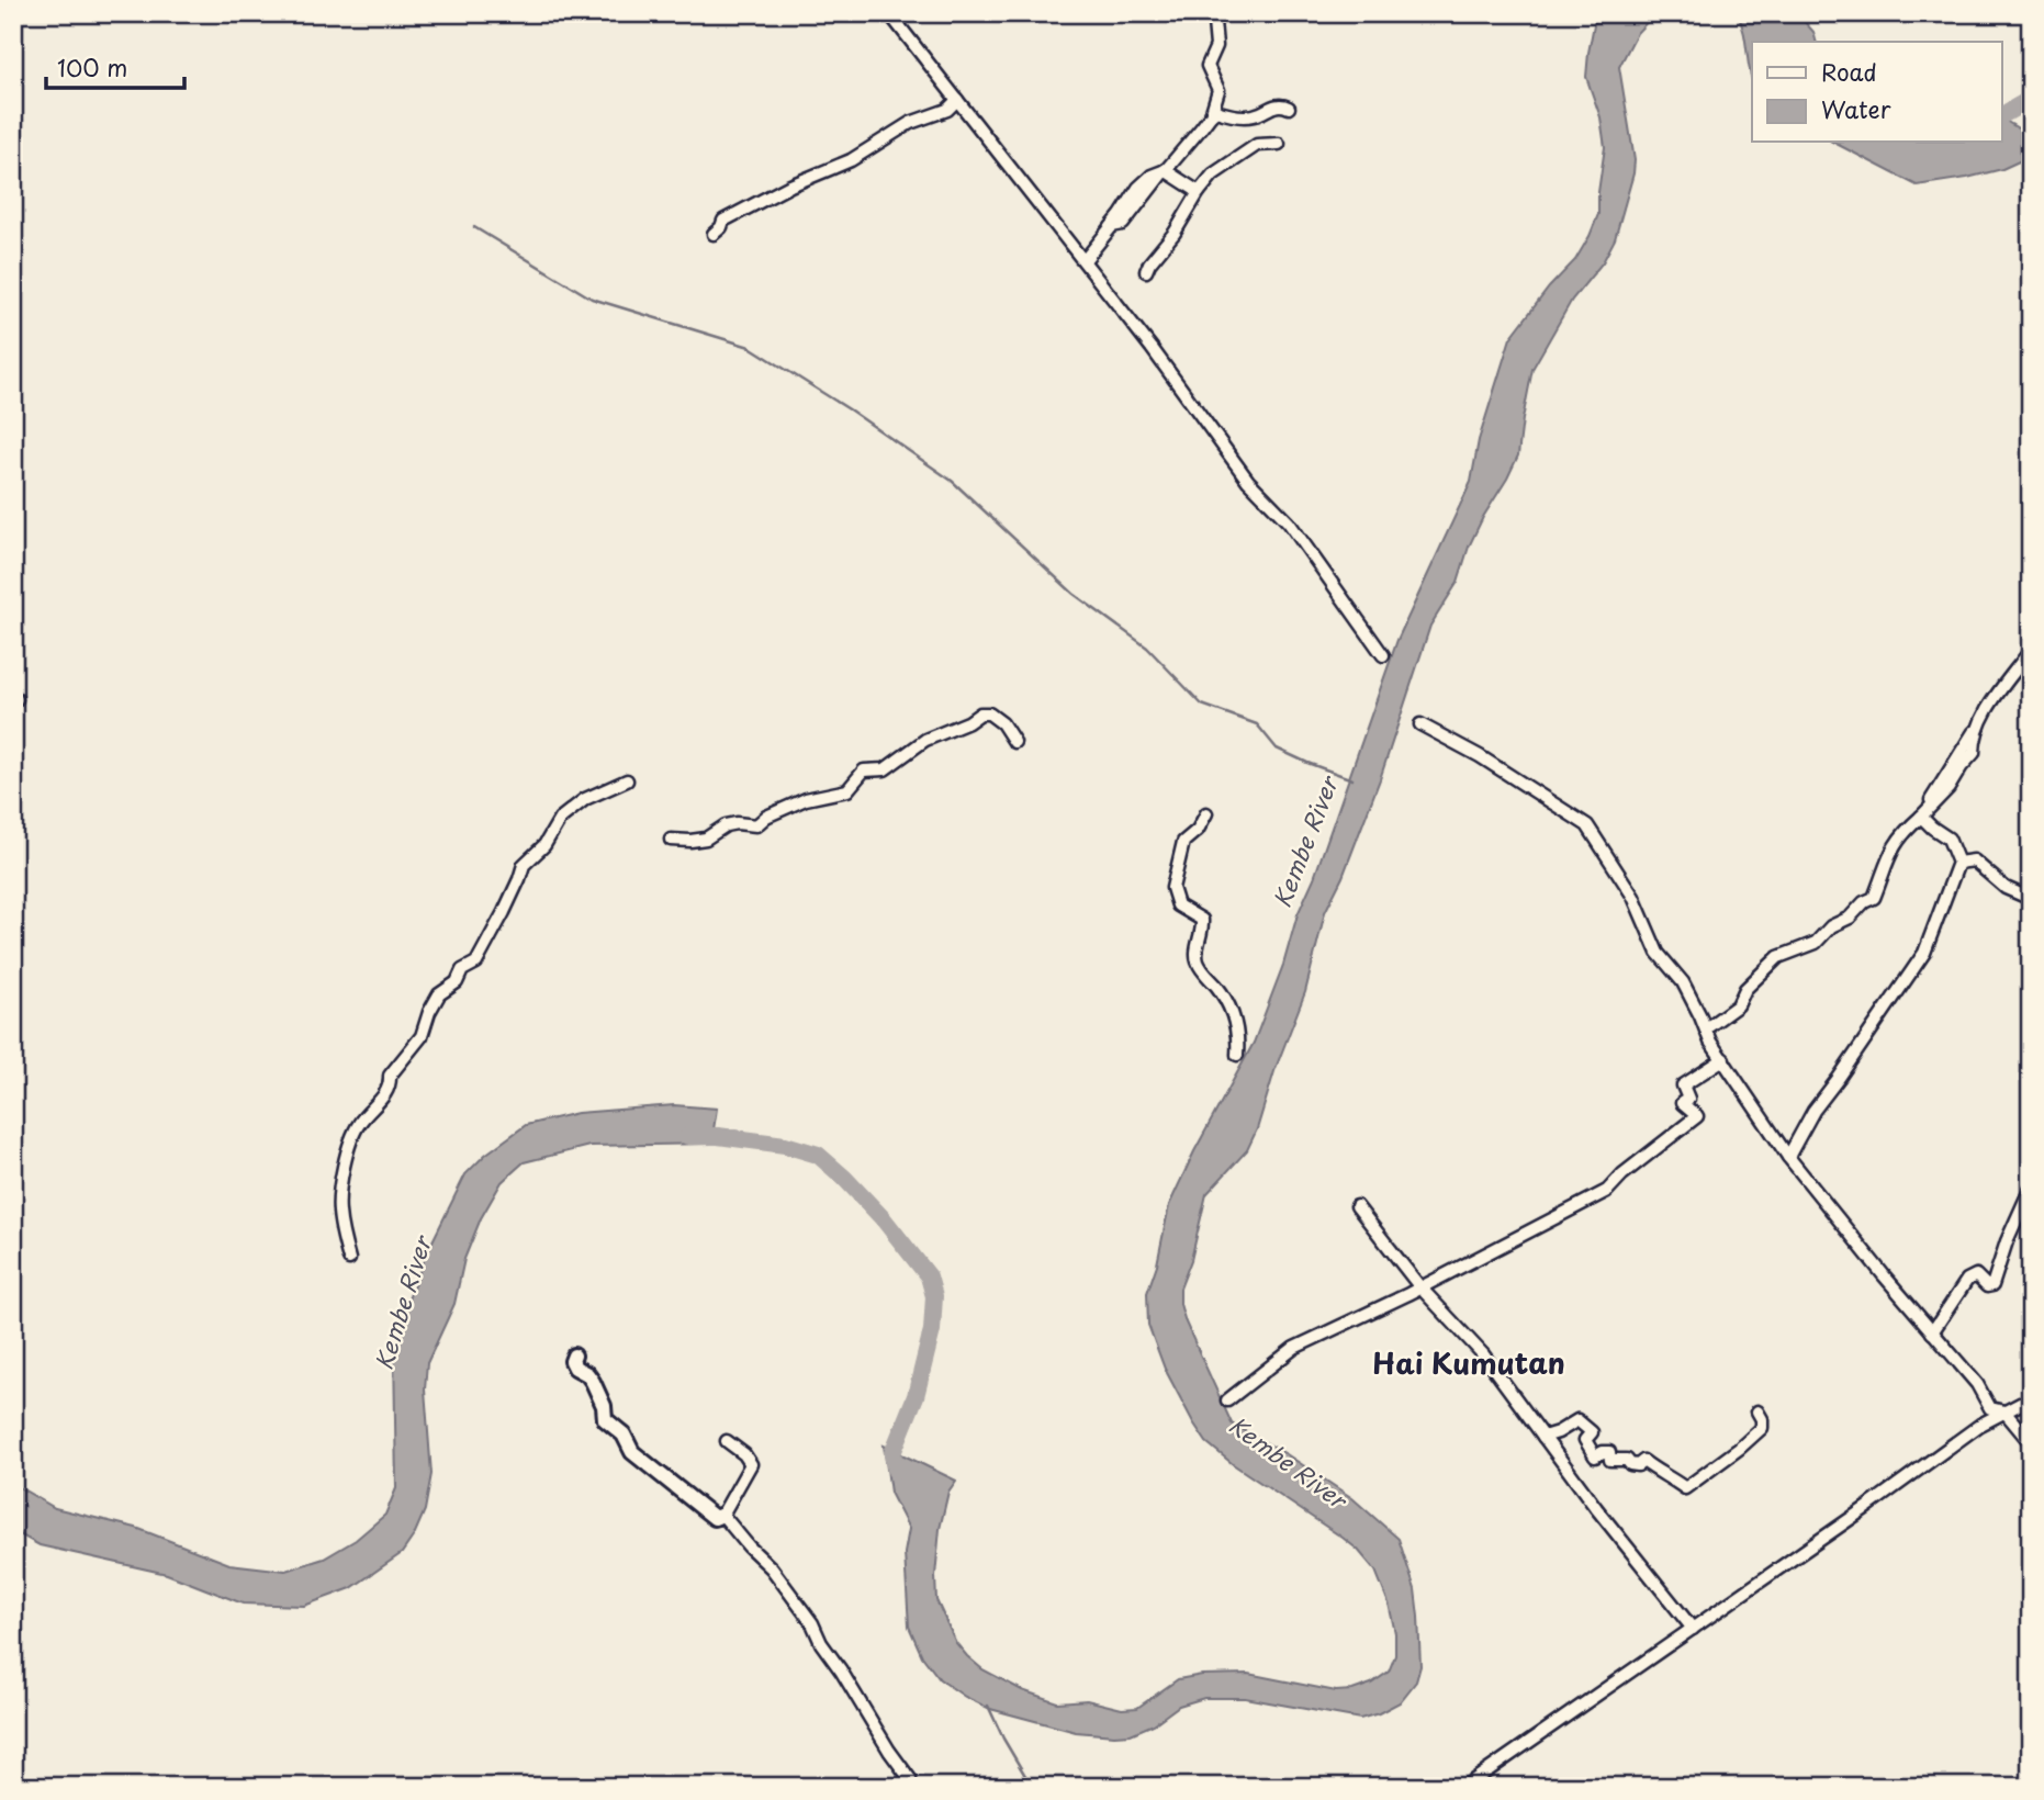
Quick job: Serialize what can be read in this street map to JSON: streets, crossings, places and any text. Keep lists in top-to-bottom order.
{
  "districts": ["Hai Kumutan"],
  "water": ["Kembe River"],
  "legend": ["Road", "Water"],
  "scale_bar": "100 m"
}
